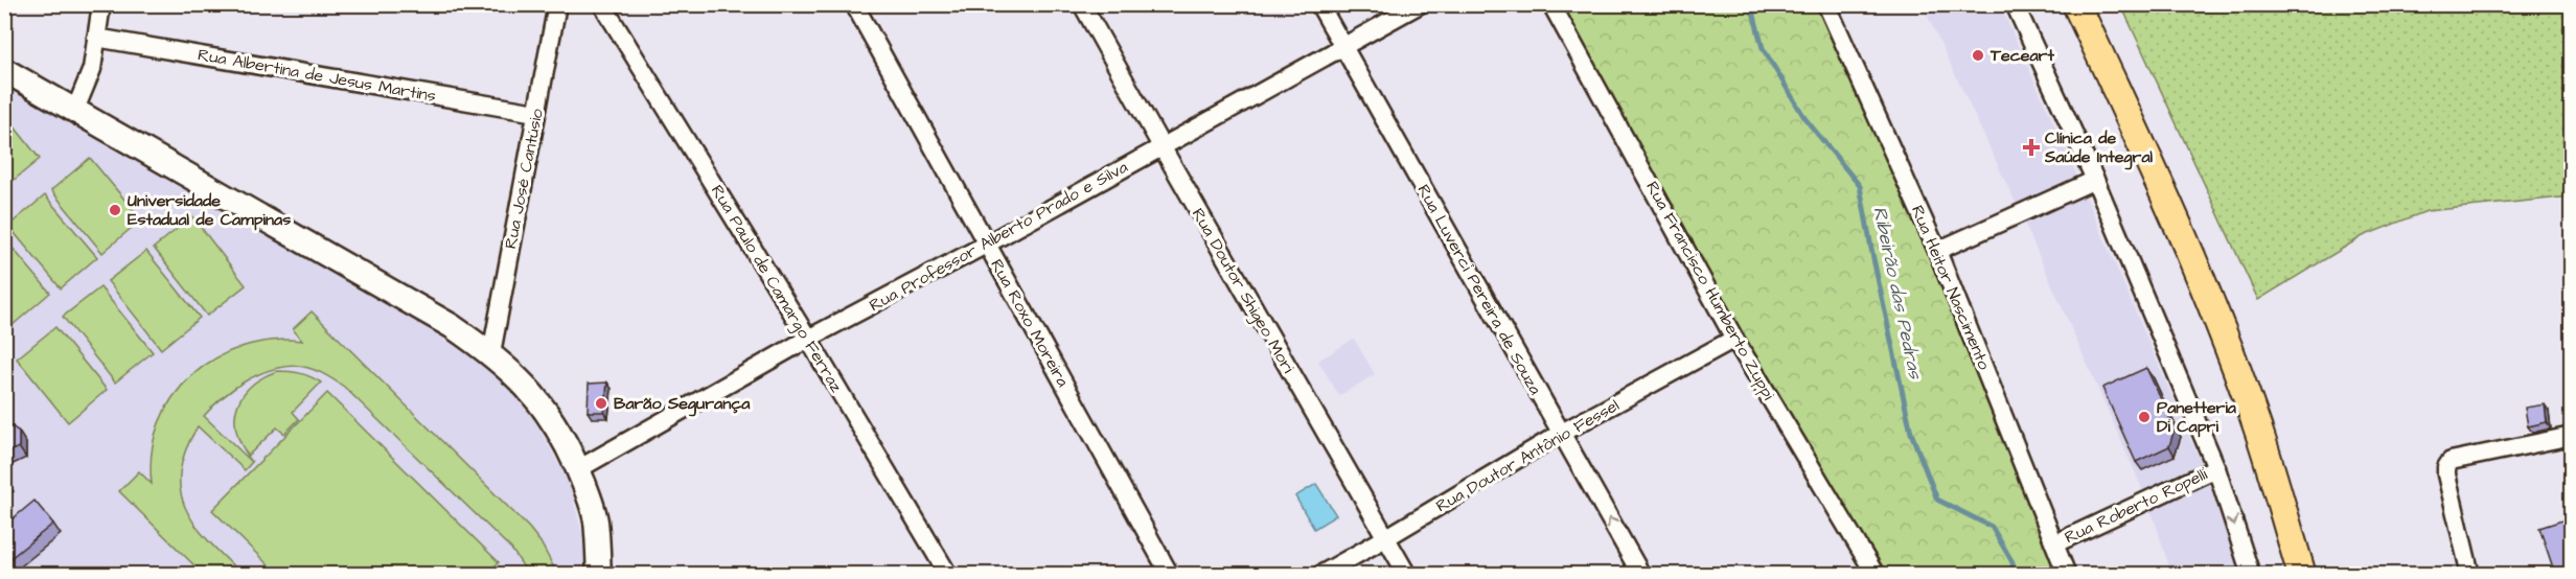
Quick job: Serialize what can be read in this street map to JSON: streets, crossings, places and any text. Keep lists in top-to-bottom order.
{
  "streets": {
    "street": [
      "Rua Albertina de Jesus Martins",
      "Rua José Cantúsio",
      "Rua Professor Alberto Prado e Silva",
      "Rua Heitor Nascimento",
      "Rua Paulo de Camargo Ferraz",
      "Rua Luverci Pereira de Souza",
      "Rua Doutor Shigeo Mori",
      "Rua Francisco Humberto Zuppi",
      "Rua Roxo Moreira",
      "Rua Doutor Antônio Fessel",
      "Rua Roberto Ropelli"
    ]
  },
  "crossings": [
    ["Rua Albertina de Jesus Martins", "Rua José Cantúsio"],
    ["Rua Professor Alberto Prado e Silva", "Rua Paulo de Camargo Ferraz"],
    ["Rua Professor Alberto Prado e Silva", "Rua Luverci Pereira de Souza"],
    ["Rua Professor Alberto Prado e Silva", "Rua Doutor Shigeo Mori"],
    ["Rua Professor Alberto Prado e Silva", "Rua Roxo Moreira"],
    ["Rua Heitor Nascimento", "Rua Roberto Ropelli"],
    ["Rua Luverci Pereira de Souza", "Rua Doutor Antônio Fessel"],
    ["Rua Doutor Shigeo Mori", "Rua Doutor Antônio Fessel"],
    ["Rua Francisco Humberto Zuppi", "Rua Doutor Antônio Fessel"]
  ],
  "water": ["Ribeirão das Pedras"],
  "places": {
    "other": [
      "Teceart",
      "Universidade Estadual de Campinas",
      "Barão Segurança",
      "Panetteria Di Capri"
    ],
    "health": ["Clínica de Saúde Integral"]
  }
}
